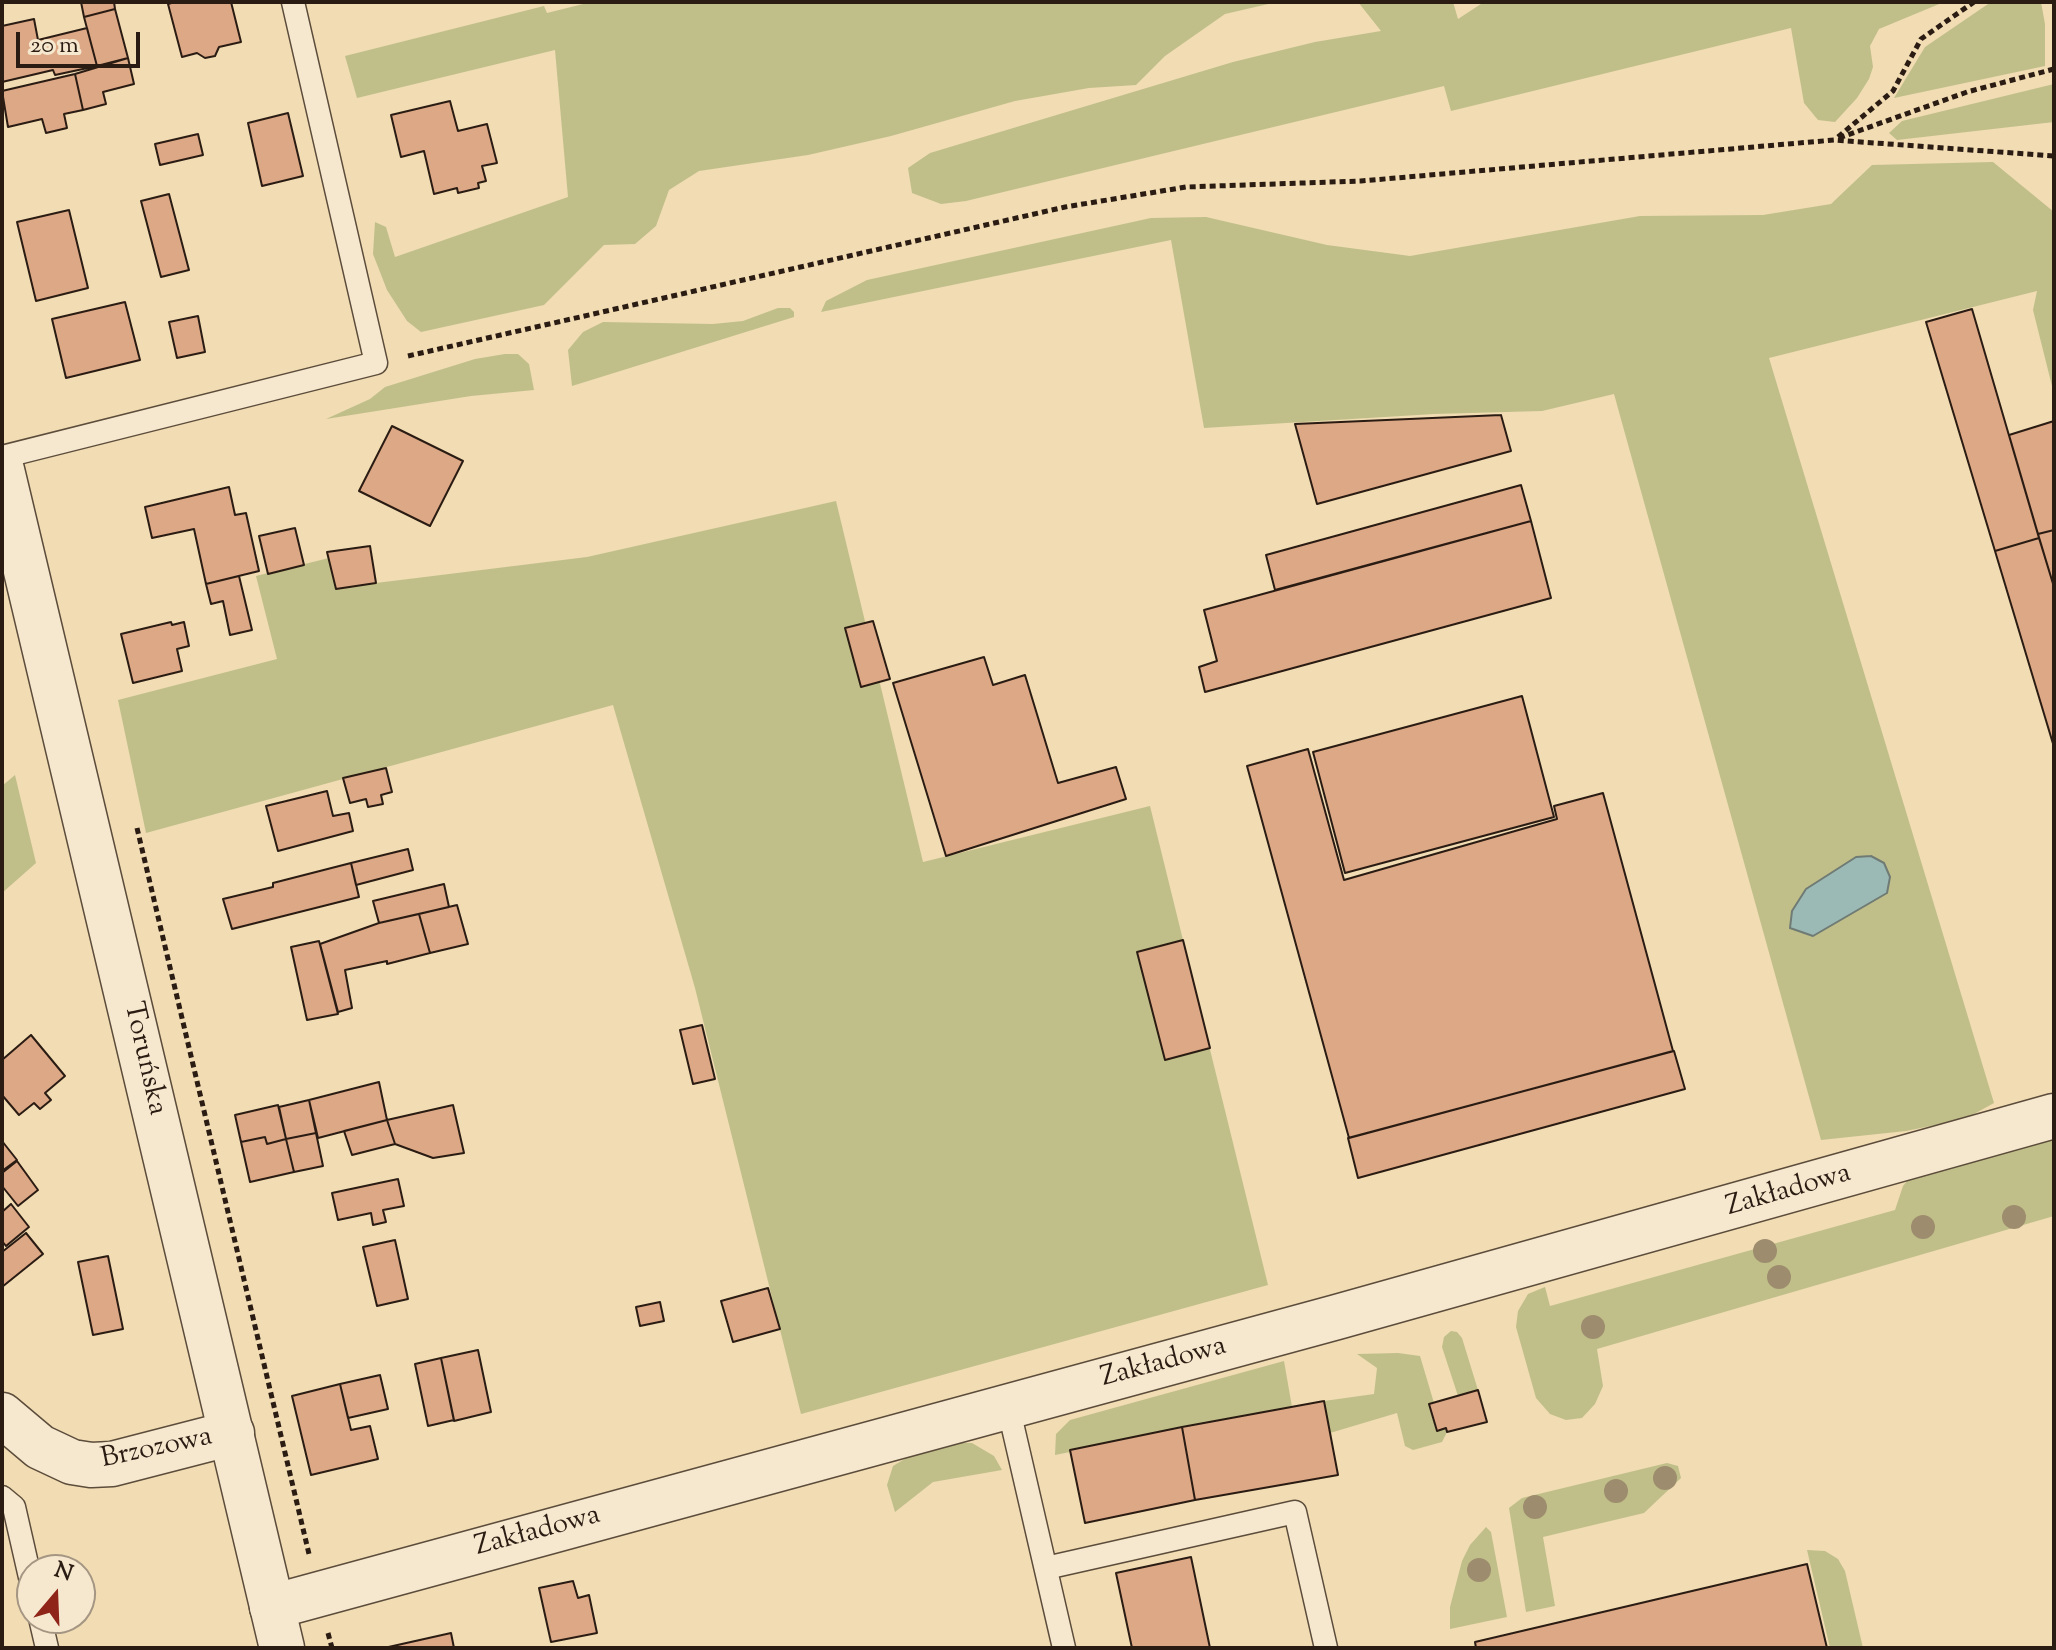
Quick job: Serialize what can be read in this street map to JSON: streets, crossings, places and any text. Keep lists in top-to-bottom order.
{
  "streets": {
    "street": ["Toruńska", "Zakładowa", "Brzozowa"]
  },
  "crossings": [
    ["Toruńska", "Zakładowa"],
    ["Toruńska", "Brzozowa"]
  ],
  "scale_bar": "20 m",
  "north": "top"
}
